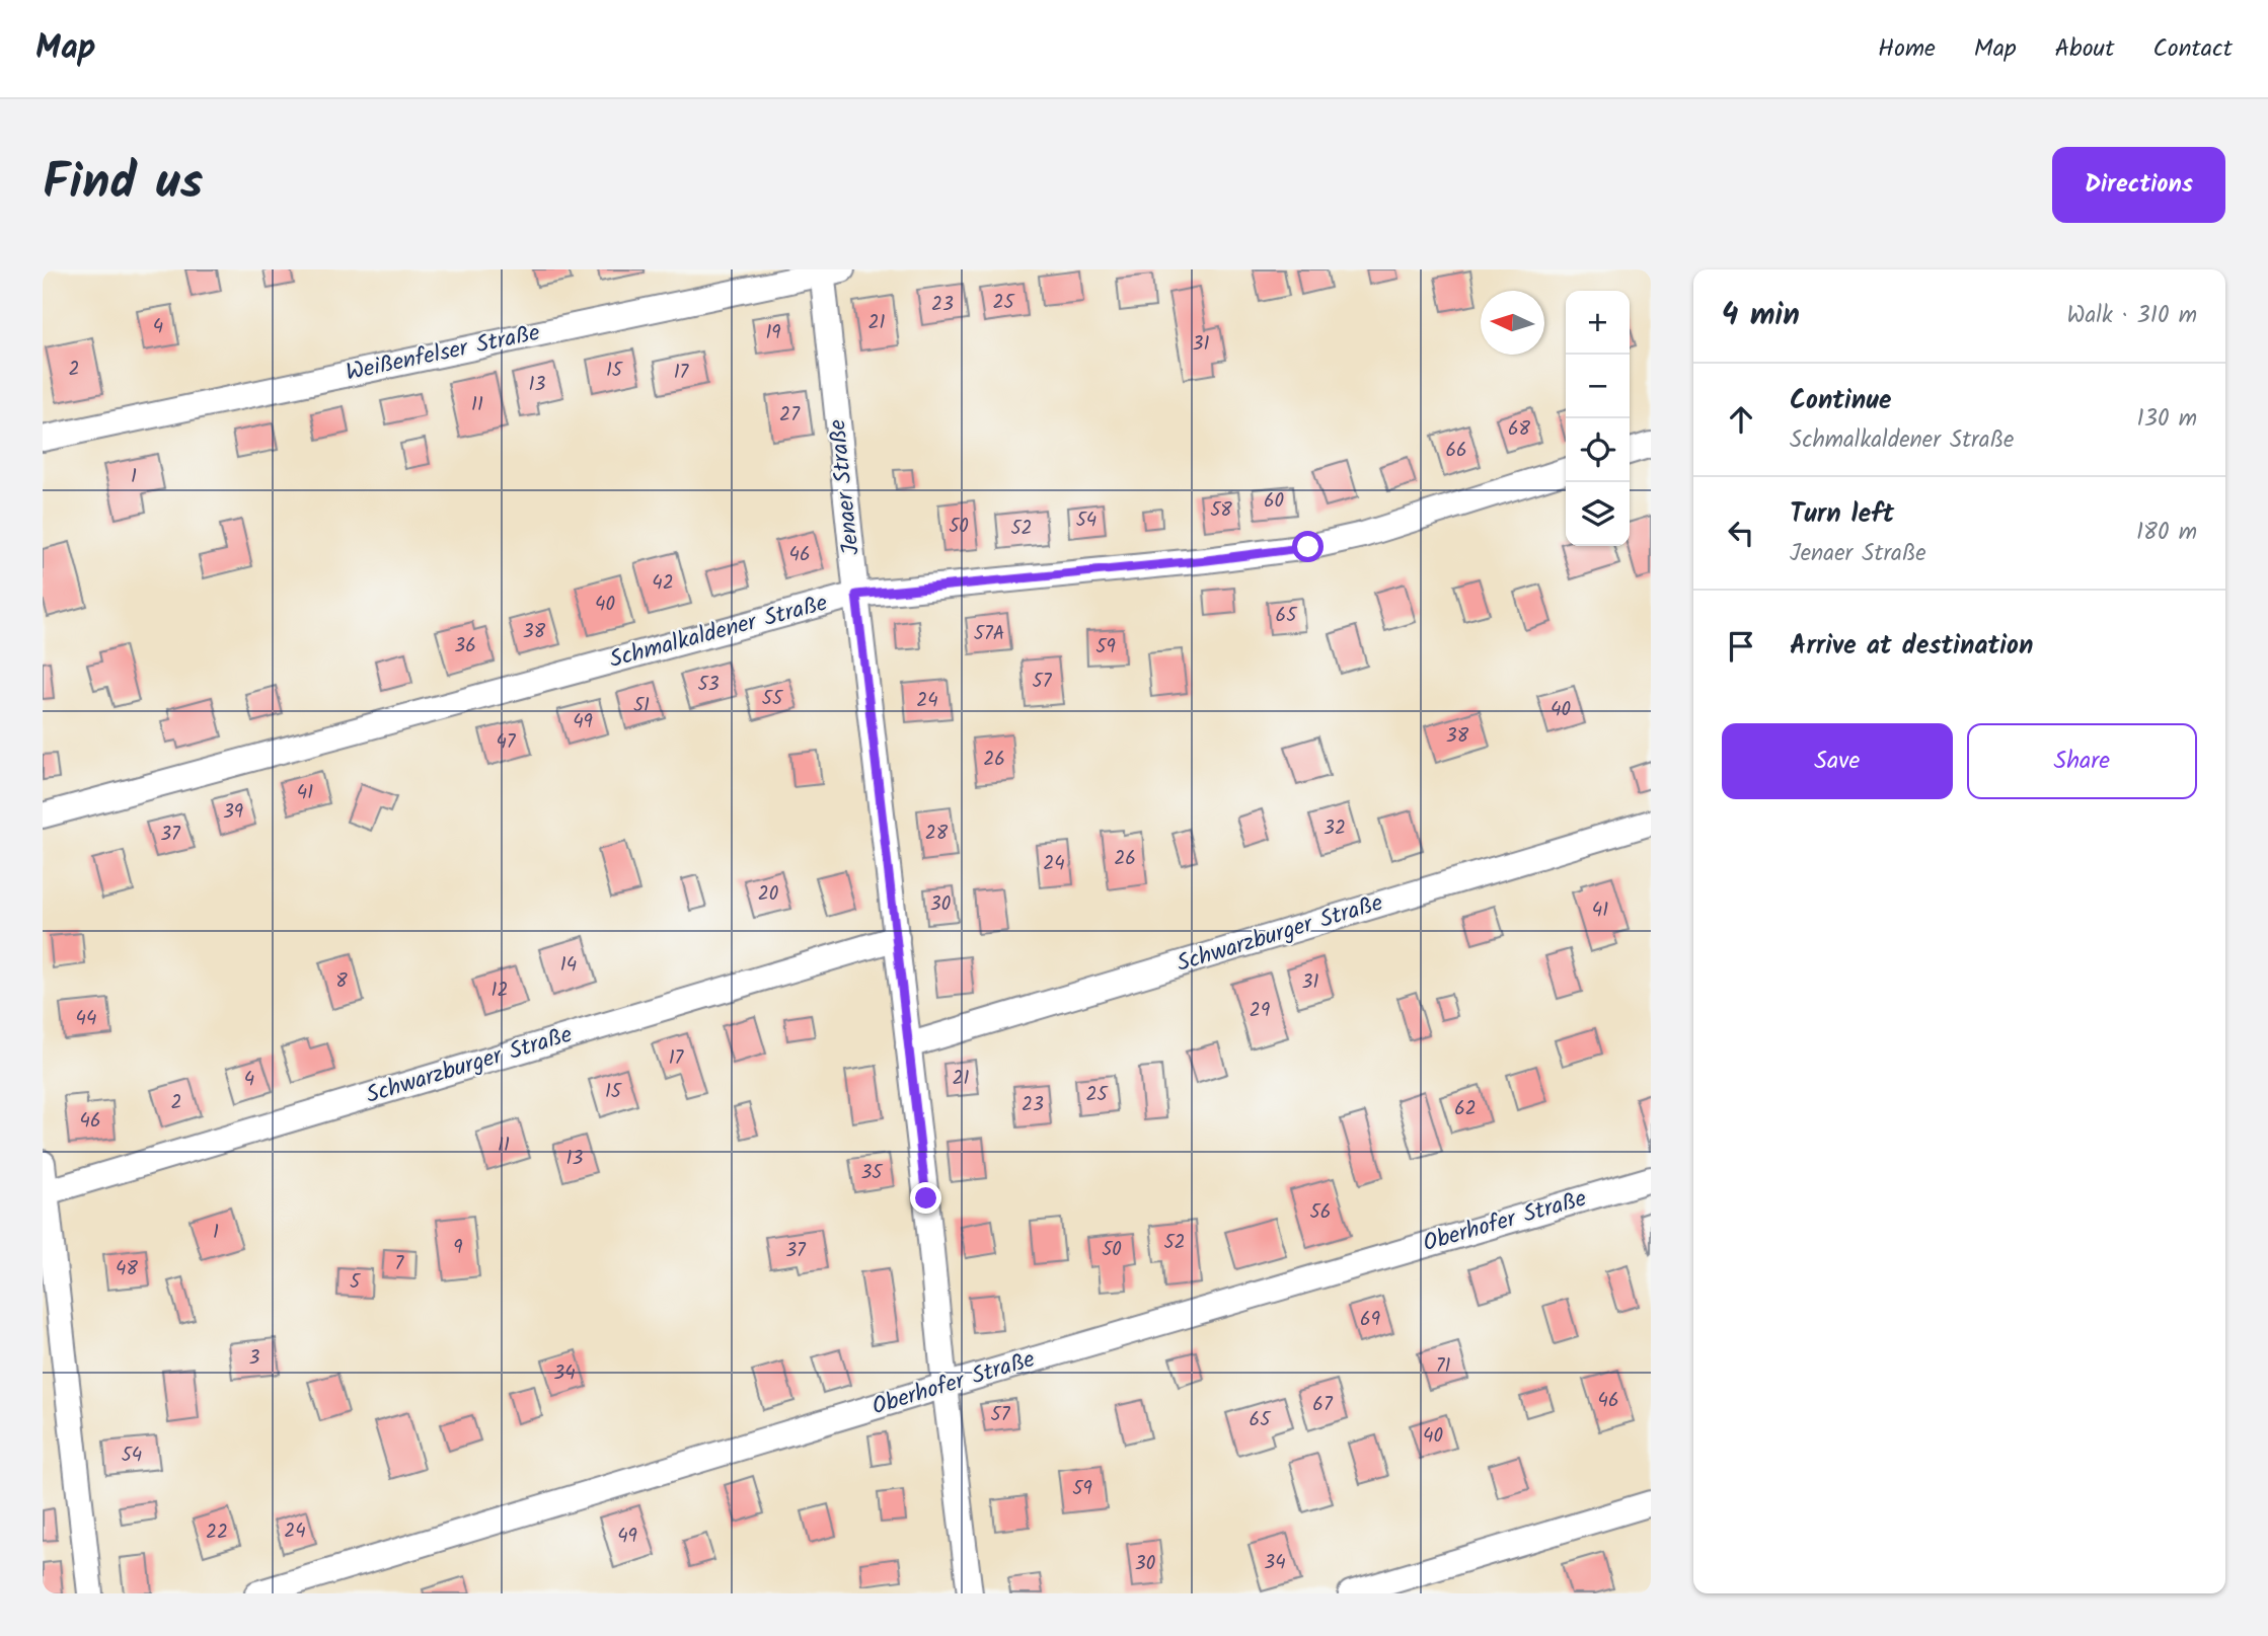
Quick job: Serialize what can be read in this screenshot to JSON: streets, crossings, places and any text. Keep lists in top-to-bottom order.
{
  "streets": {
    "street": [
      "Weißenfelser Straße",
      "Jenaer Straße",
      "Schmalkaldener Straße",
      "Schwarzburger Straße",
      "Oberhofer Straße"
    ]
  },
  "crossings": [
    ["Weißenfelser Straße", "Jenaer Straße"],
    ["Jenaer Straße", "Schmalkaldener Straße"],
    ["Jenaer Straße", "Schwarzburger Straße"],
    ["Jenaer Straße", "Oberhofer Straße"]
  ],
  "house_numbers": [
    "25",
    "23",
    "21",
    "4",
    "19",
    "31",
    "2",
    "15",
    "17",
    "13",
    "11",
    "27",
    "68",
    "66",
    "1",
    "60",
    "58",
    "54",
    "50",
    "52",
    "46",
    "42",
    "40",
    "65",
    "38",
    "57A",
    "36",
    "59",
    "57",
    "53",
    "55",
    "24",
    "51",
    "40",
    "49",
    "38",
    "47",
    "26",
    "41",
    "39",
    "32",
    "28",
    "37",
    "26",
    "24",
    "20",
    "30",
    "41",
    "14",
    "8",
    "31",
    "12",
    "29",
    "44",
    "17",
    "21",
    "4",
    "15",
    "25",
    "2",
    "23",
    "62",
    "46",
    "11",
    "13",
    "35",
    "56",
    "1",
    "52",
    "9",
    "50",
    "37",
    "7",
    "48",
    "5",
    "69",
    "3",
    "71",
    "34",
    "46",
    "67",
    "57",
    "65",
    "40",
    "54",
    "59",
    "24",
    "22",
    "49",
    "34",
    "30"
  ],
  "north": "left",
  "page": {
    "header": "Map",
    "nav": [
      "Home",
      "Map",
      "About",
      "Contact"
    ],
    "title": "Find us",
    "buttons": [
      "Directions",
      ["Save", "Share"]
    ],
    "heading": ["4 min", "Walk · 310 m"],
    "map_buttons": ["+", "−"],
    "list": [
      ["Continue", "Schmalkaldener Straße", "130 m"],
      ["Turn left", "Jenaer Straße", "180 m"],
      "Arrive at destination"
    ]
  }
}
